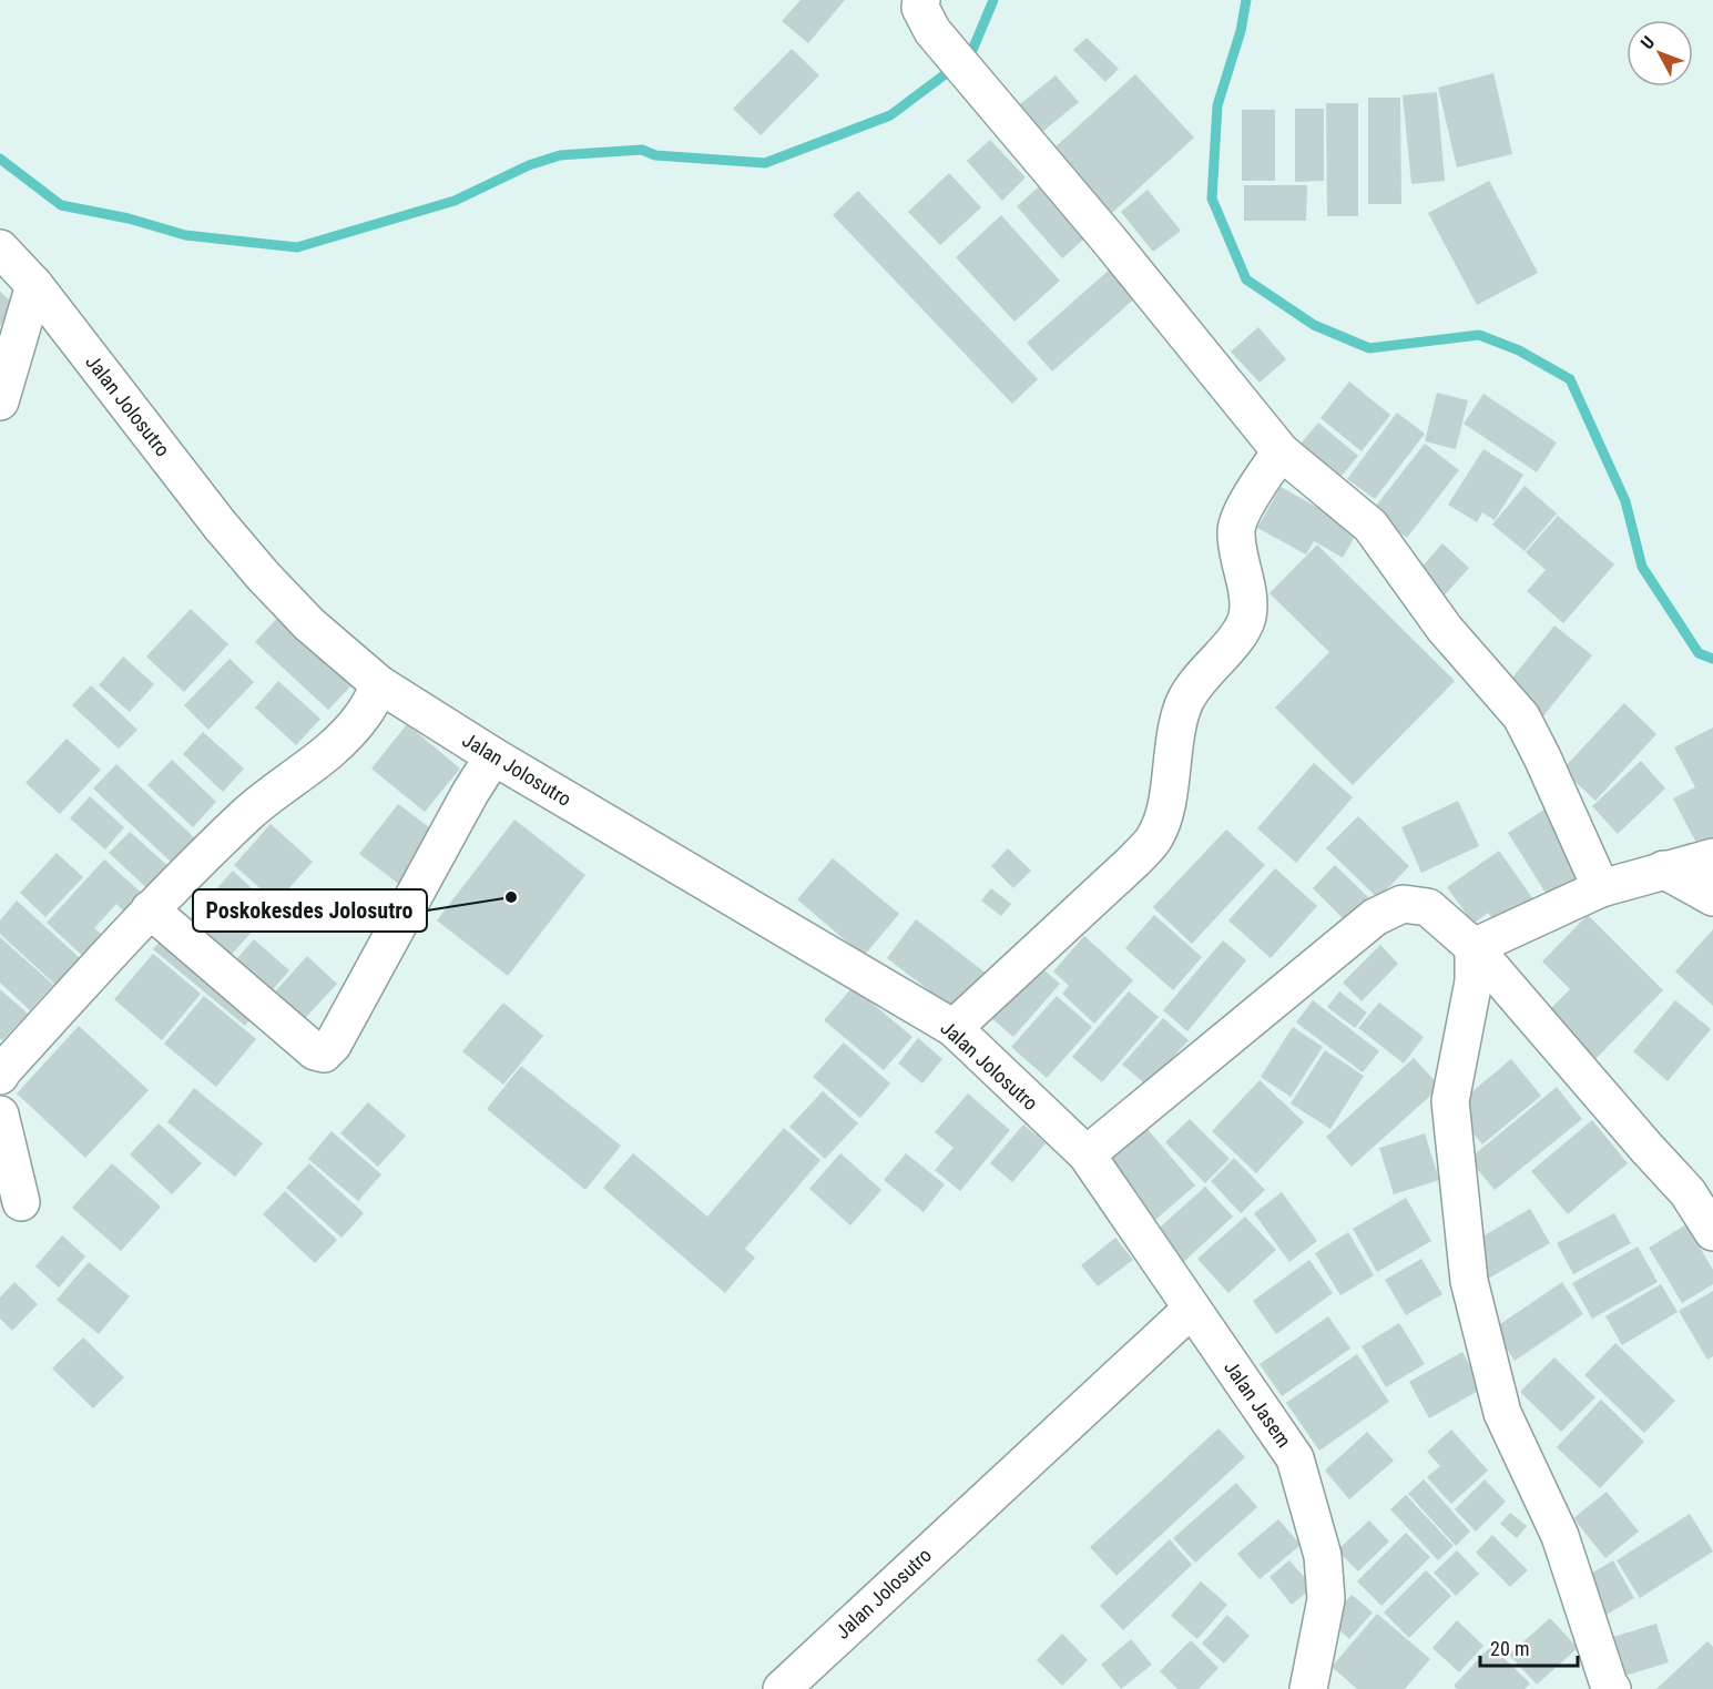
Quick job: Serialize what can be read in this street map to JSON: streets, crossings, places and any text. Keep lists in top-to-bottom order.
{
  "streets": {
    "street": ["Jalan Jolosutro", "Jalan Jasem"]
  },
  "crossings": [
    ["Jalan Jolosutro", "Jalan Jasem"]
  ],
  "places": ["Poskokesdes Jolosutro"],
  "scale_bar": "20 m",
  "north": "top left"
}
